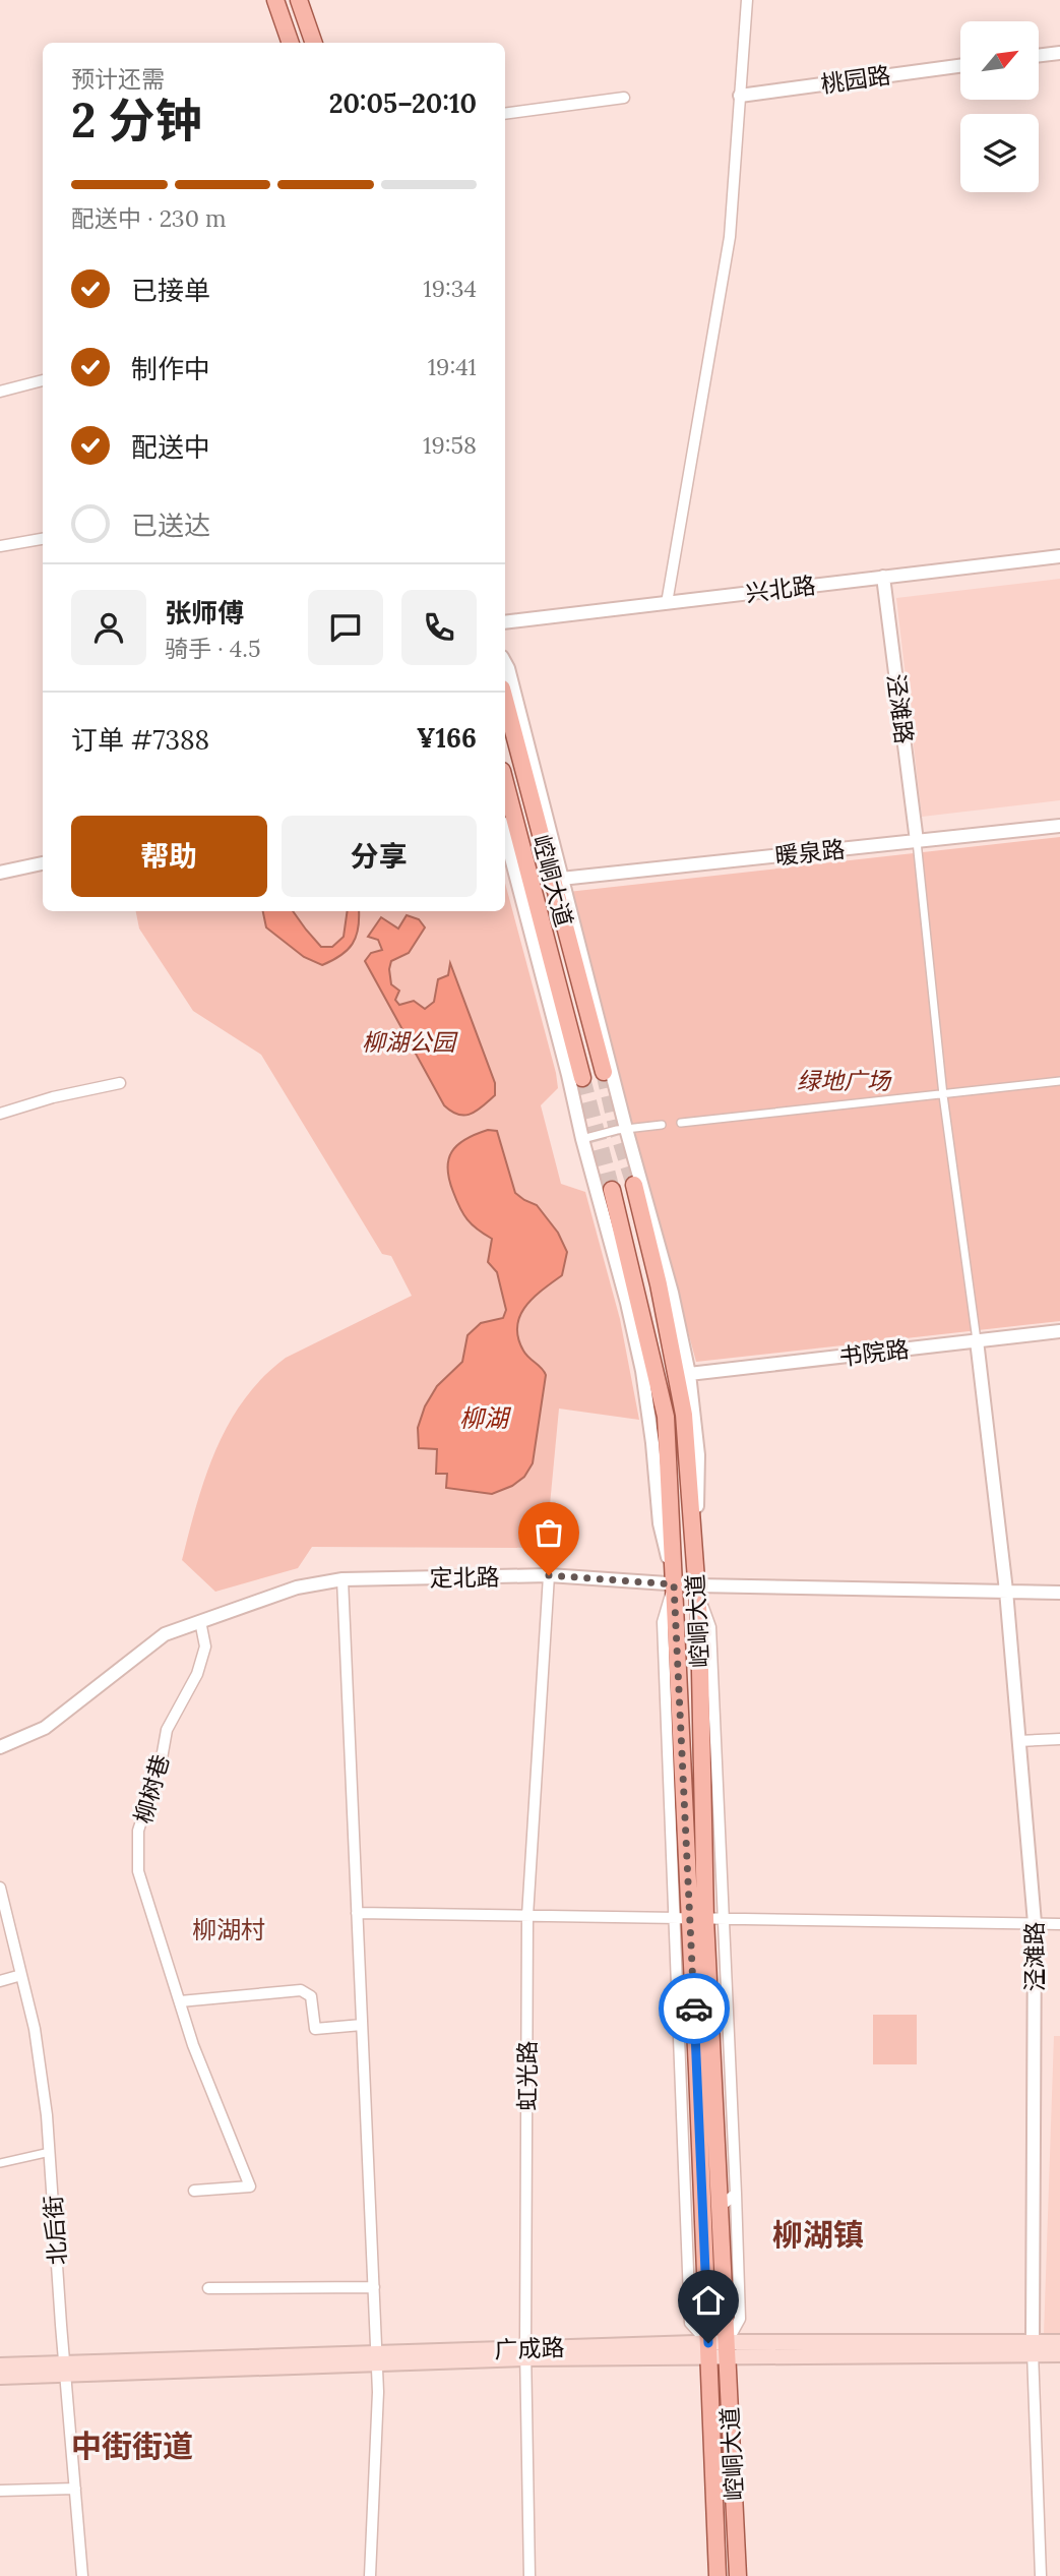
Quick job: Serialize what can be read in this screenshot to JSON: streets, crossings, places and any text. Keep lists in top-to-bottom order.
{
  "streets": {
    "main road": ["崆峒大道", "广成路"],
    "street": [
      "桃园路",
      "兴北路",
      "泾滩路",
      "暖泉路",
      "书院路",
      "定北路",
      "柳树巷",
      "虹光路",
      "北后街"
    ]
  },
  "crossings": [
    ["兴北路", "泾滩路"],
    ["泾滩路", "暖泉路"],
    ["泾滩路", "书院路"],
    ["泾滩路", "定北路"],
    ["泾滩路", "广成路"],
    ["崆峒大道", "定北路"],
    ["崆峒大道", "广成路"],
    ["定北路", "柳树巷"],
    ["定北路", "虹光路"],
    ["虹光路", "广成路"],
    ["北后街", "广成路"]
  ],
  "districts": ["柳湖村", "柳湖镇", "中街街道"],
  "water": ["柳湖"],
  "parks": ["柳湖公园", "绿地广场"],
  "north": "top right",
  "page": {
    "heading": ["2 分钟", "预计还需", "20:05–20:10"],
    "panel": [
      "张师傅",
      "骑手 · 4.5",
      "订单 #7388",
      "¥166"
    ],
    "bar": "配送中 · 230 m",
    "list": [
      ["已接单", "19:34"],
      ["制作中", "19:41"],
      ["配送中", "19:58"],
      "已送达"
    ],
    "buttons": ["帮助", "分享"]
  }
}
